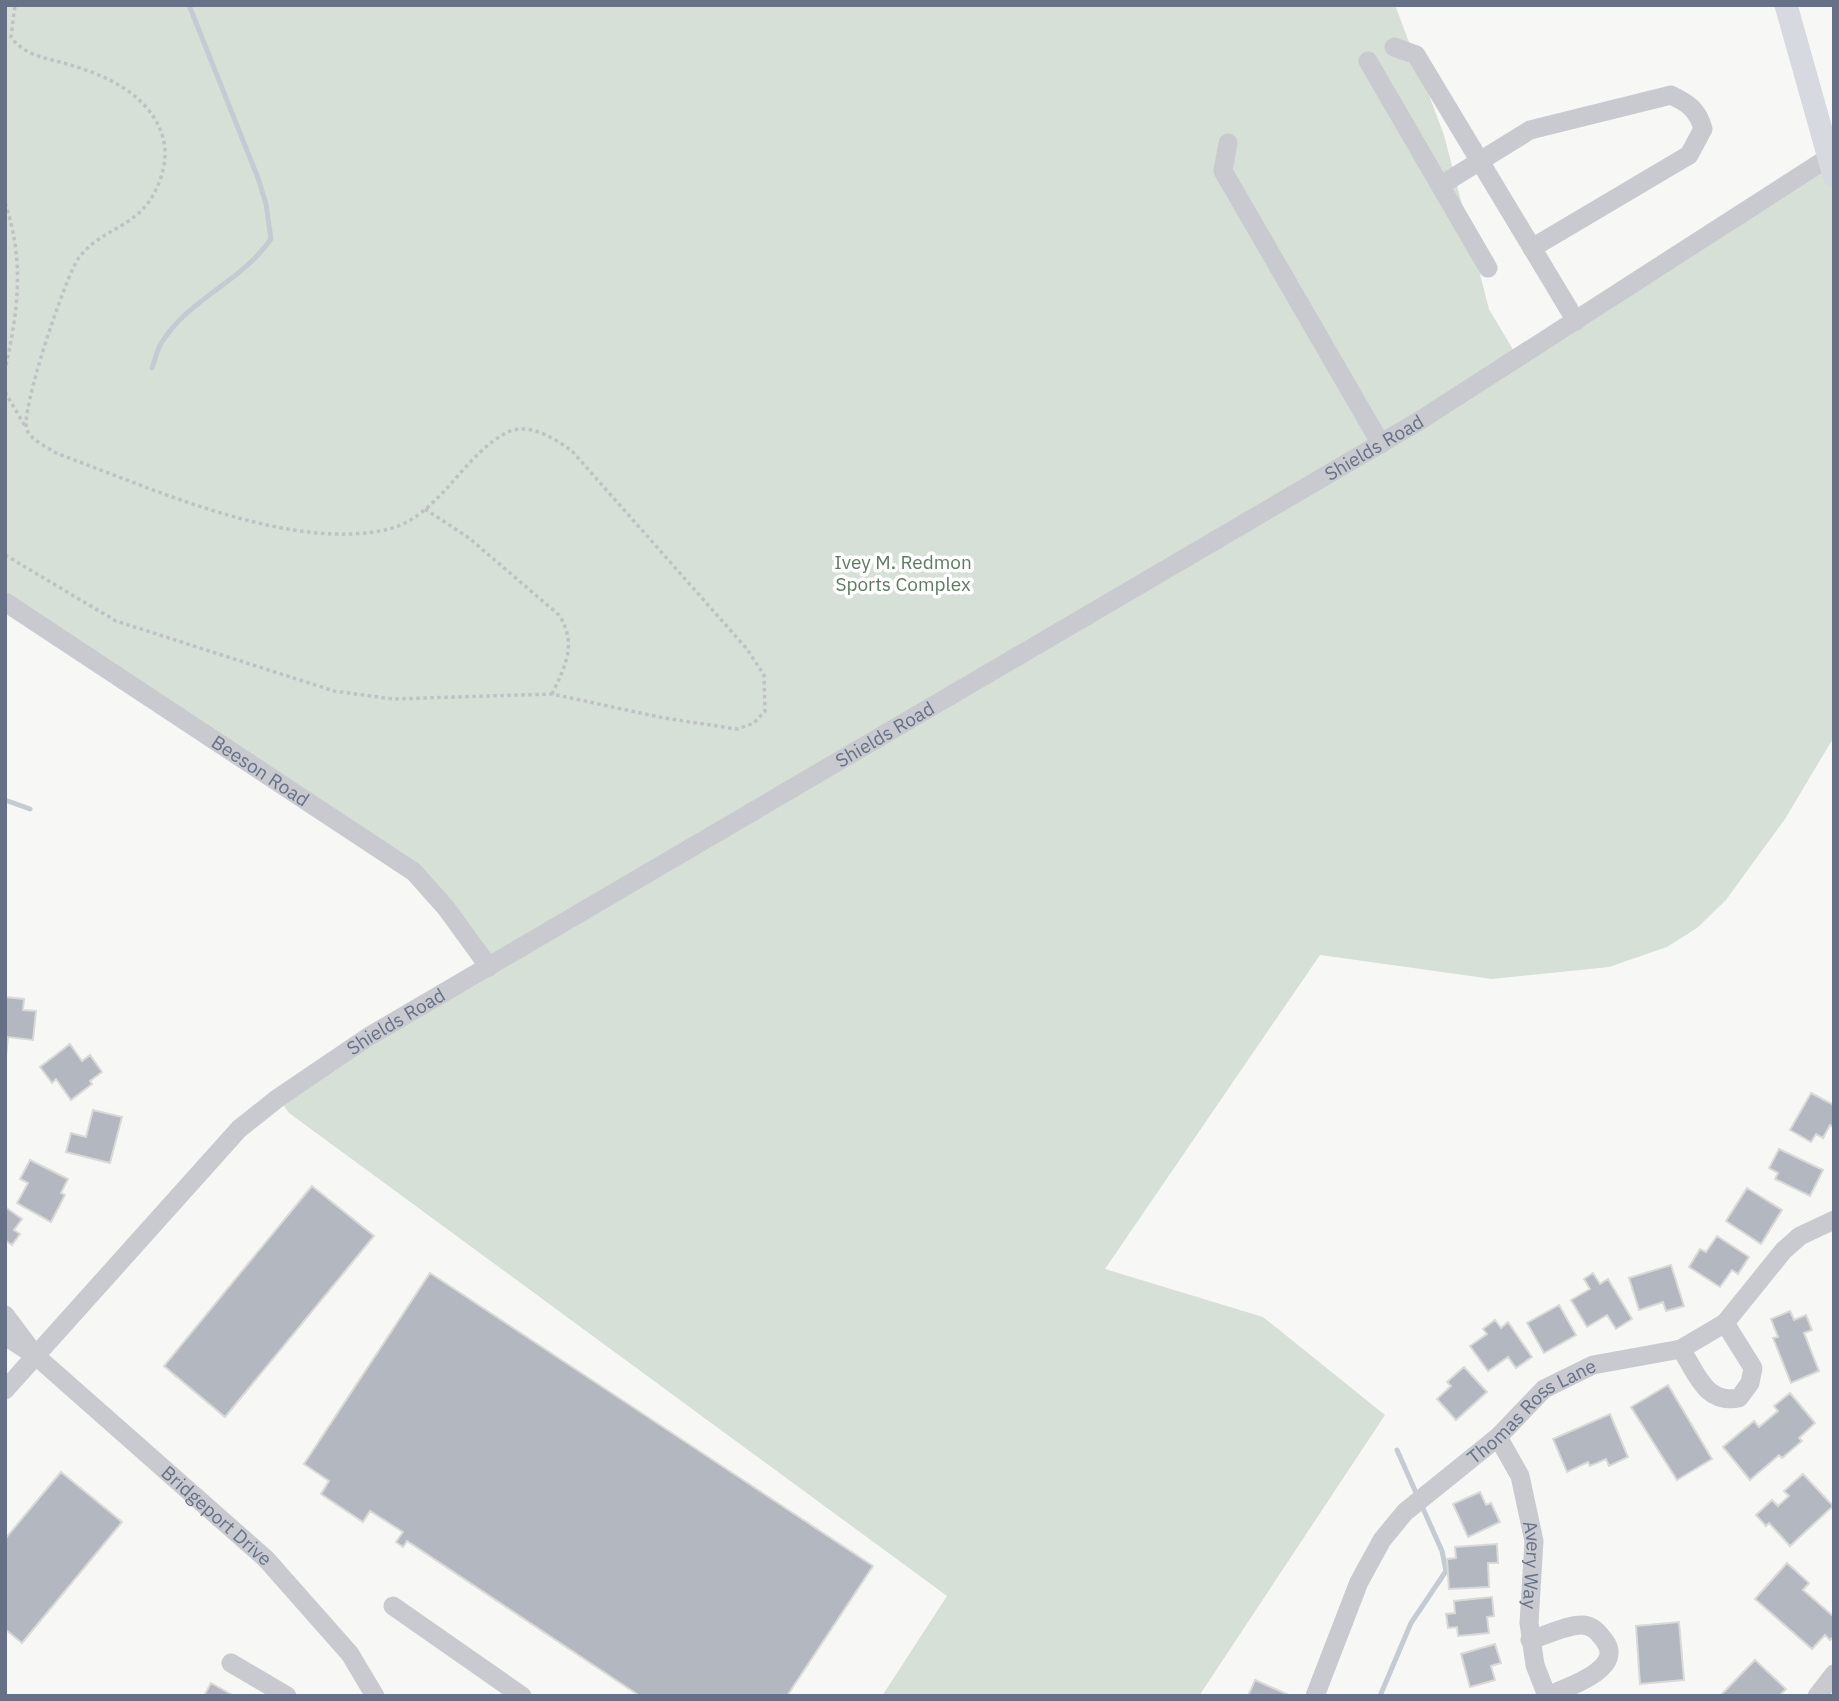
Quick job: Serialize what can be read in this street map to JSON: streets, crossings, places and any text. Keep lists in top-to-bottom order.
{
  "streets": {
    "street": [
      "Shields Road",
      "Beeson Road",
      "Thomas Ross Lane",
      "Bridgeport Drive",
      "Avery Way"
    ]
  },
  "crossings": [
    ["Shields Road", "Beeson Road"],
    ["Shields Road", "Bridgeport Drive"],
    ["Thomas Ross Lane", "Avery Way"]
  ],
  "parks": ["Ivey M. Redmon Sports Complex"]
}
